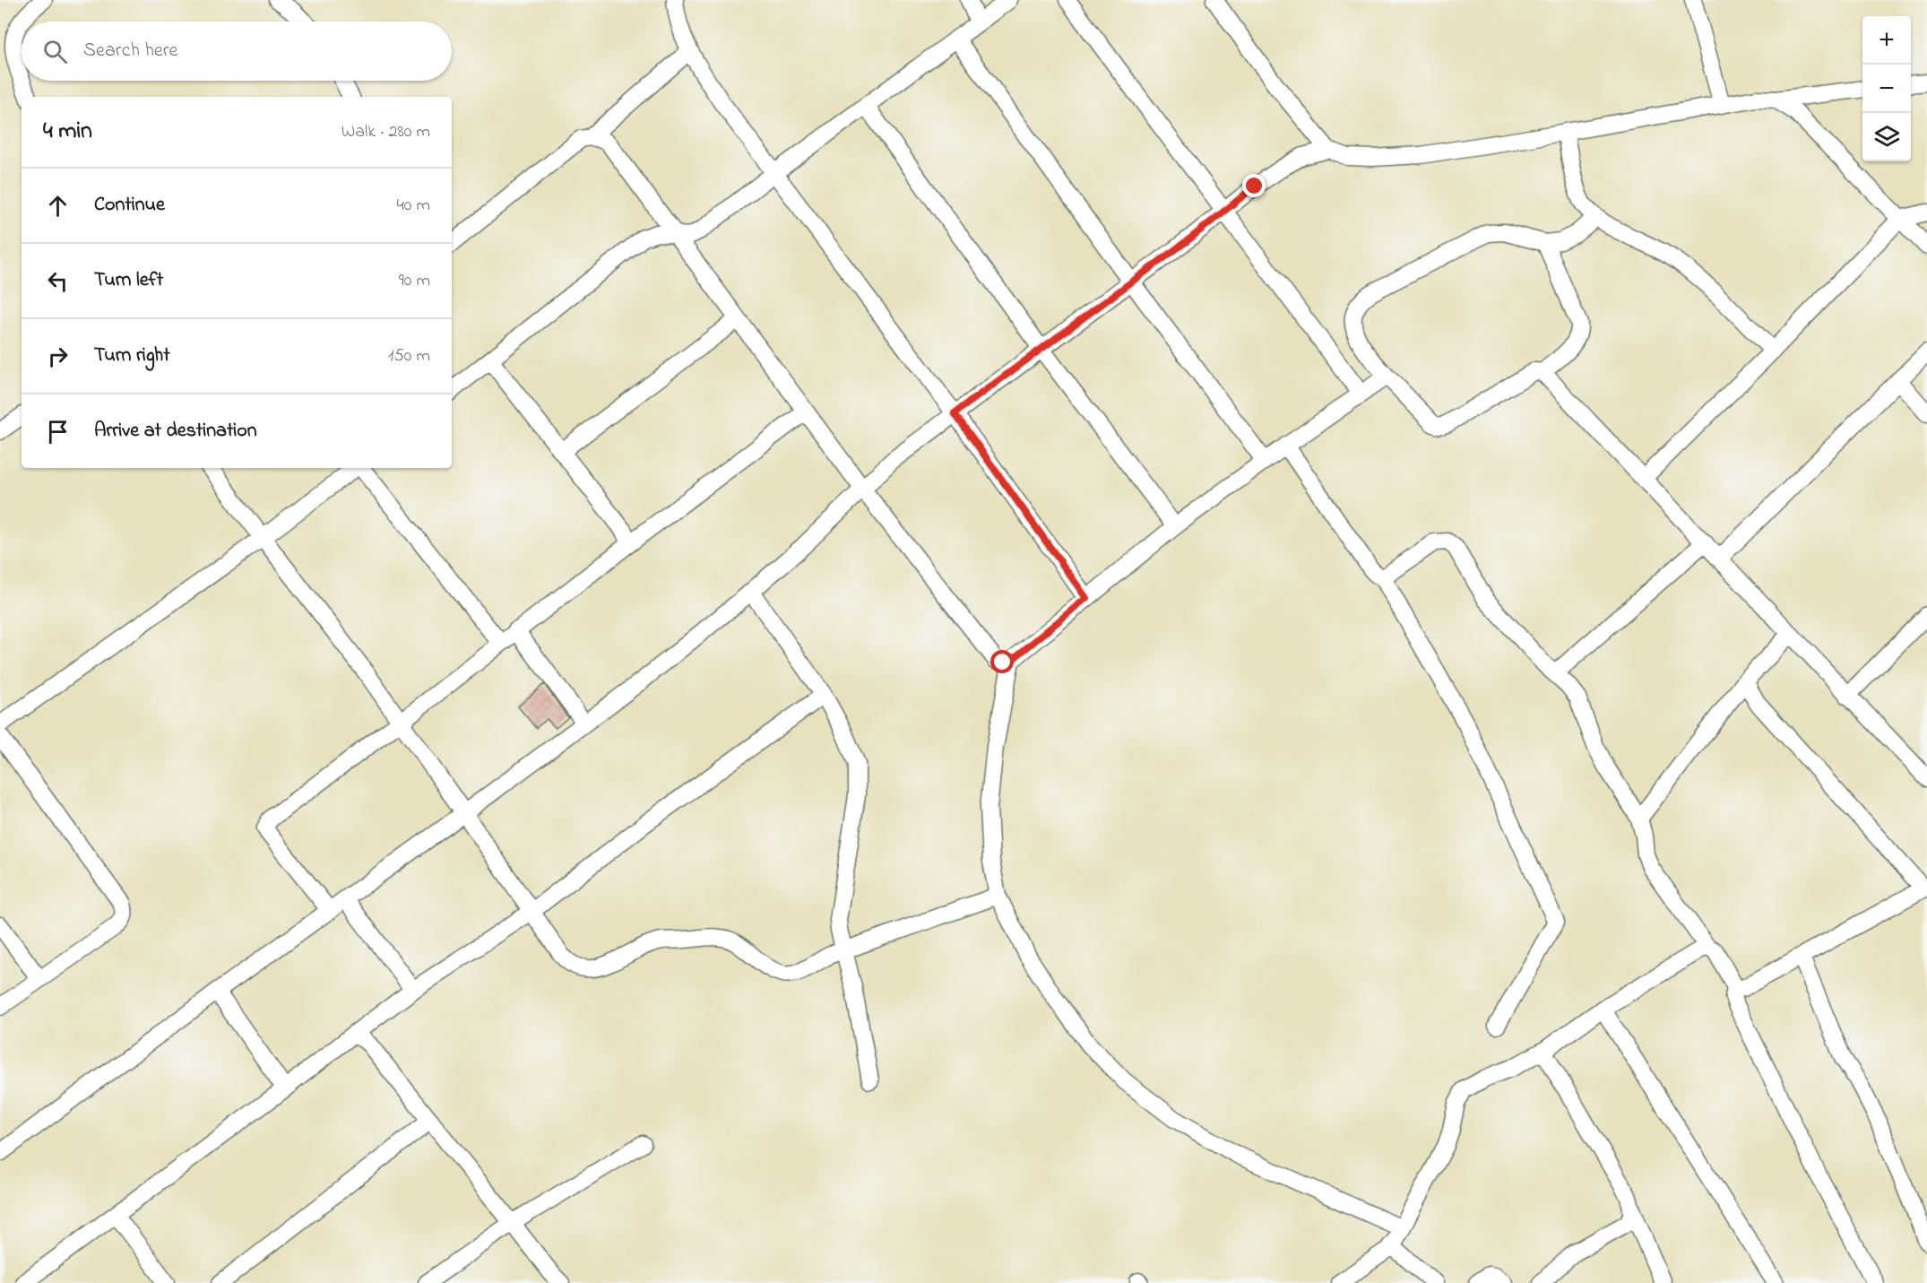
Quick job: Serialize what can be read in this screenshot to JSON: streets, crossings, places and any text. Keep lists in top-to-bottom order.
{
  "page": {
    "map_buttons": ["+", "−"],
    "search": "Search here",
    "heading": ["4 min", "Walk · 280 m"],
    "list": [
      ["Continue", "40 m"],
      ["Turn left", "90 m"],
      ["Turn right", "150 m"],
      "Arrive at destination"
    ]
  }
}
